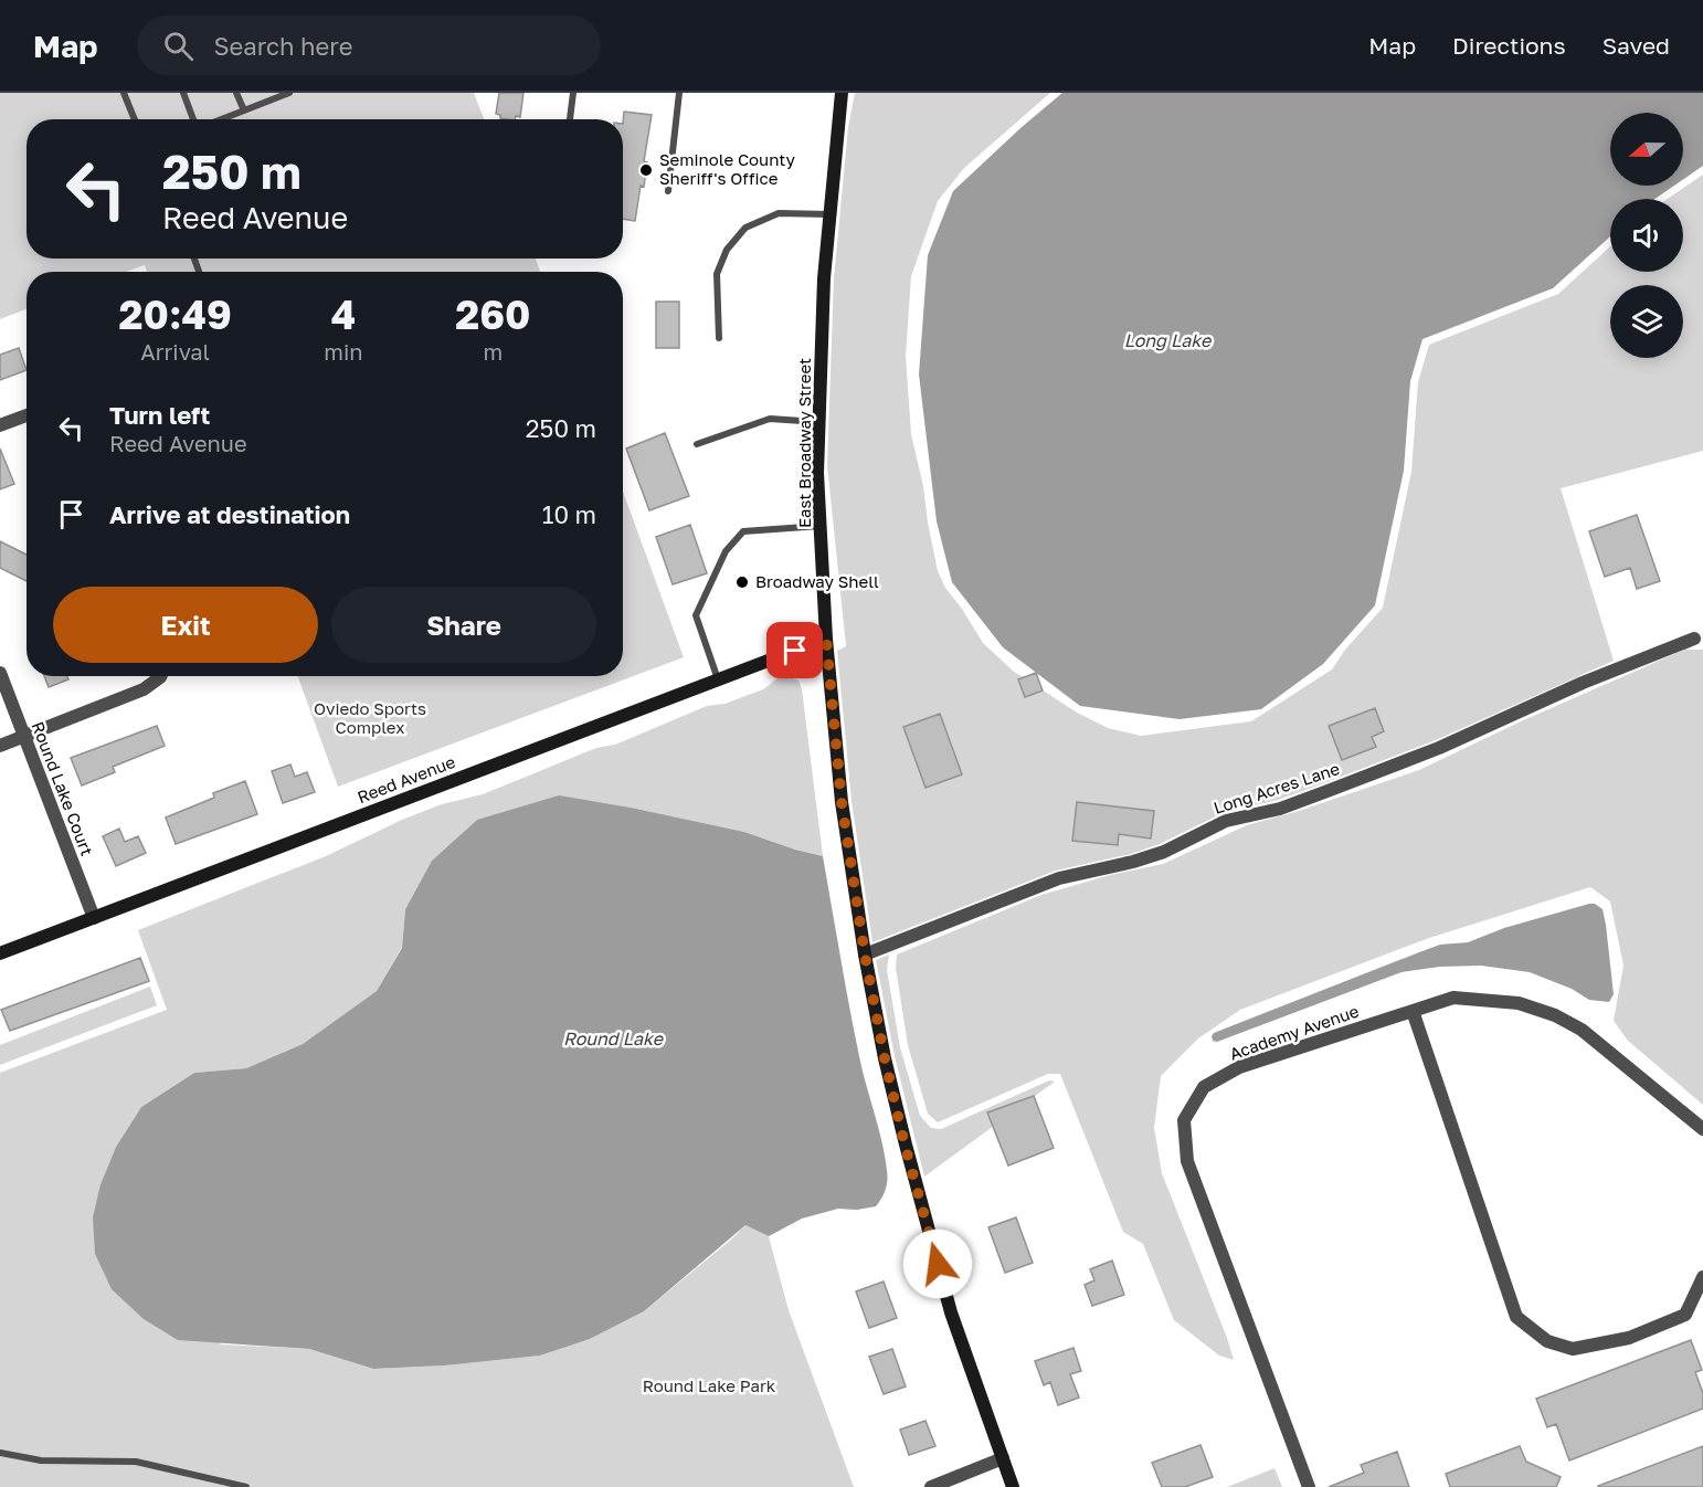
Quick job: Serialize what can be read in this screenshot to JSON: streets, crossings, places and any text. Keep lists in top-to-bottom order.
{
  "streets": {
    "main road": ["East Broadway Street", "Reed Avenue"],
    "street": ["Round Lake Court", "Long Acres Lane", "Academy Avenue"]
  },
  "crossings": [
    ["East Broadway Street", "Reed Avenue"],
    ["East Broadway Street", "Long Acres Lane"],
    ["Reed Avenue", "Round Lake Court"]
  ],
  "water": ["Long Lake", "Round Lake"],
  "parks": ["Oviedo Sports Complex", "Round Lake Park"],
  "places": ["Seminole County Sheriff's Office", "Broadway Shell"],
  "north": "left",
  "page": {
    "header": "Map",
    "search": "Search here",
    "nav": ["Map", "Directions", "Saved"],
    "turn": ["250 m", "Reed Avenue"],
    "eta": [
      "20:49",
      "Arrival",
      "4",
      "min",
      "260",
      "m"
    ],
    "list": [
      {
        "name": "Turn left",
        "note": "Reed Avenue",
        "value": "250 m"
      },
      {
        "name": "Arrive at destination",
        "value": "10 m"
      }
    ],
    "buttons": ["Exit", "Share"]
  }
}
